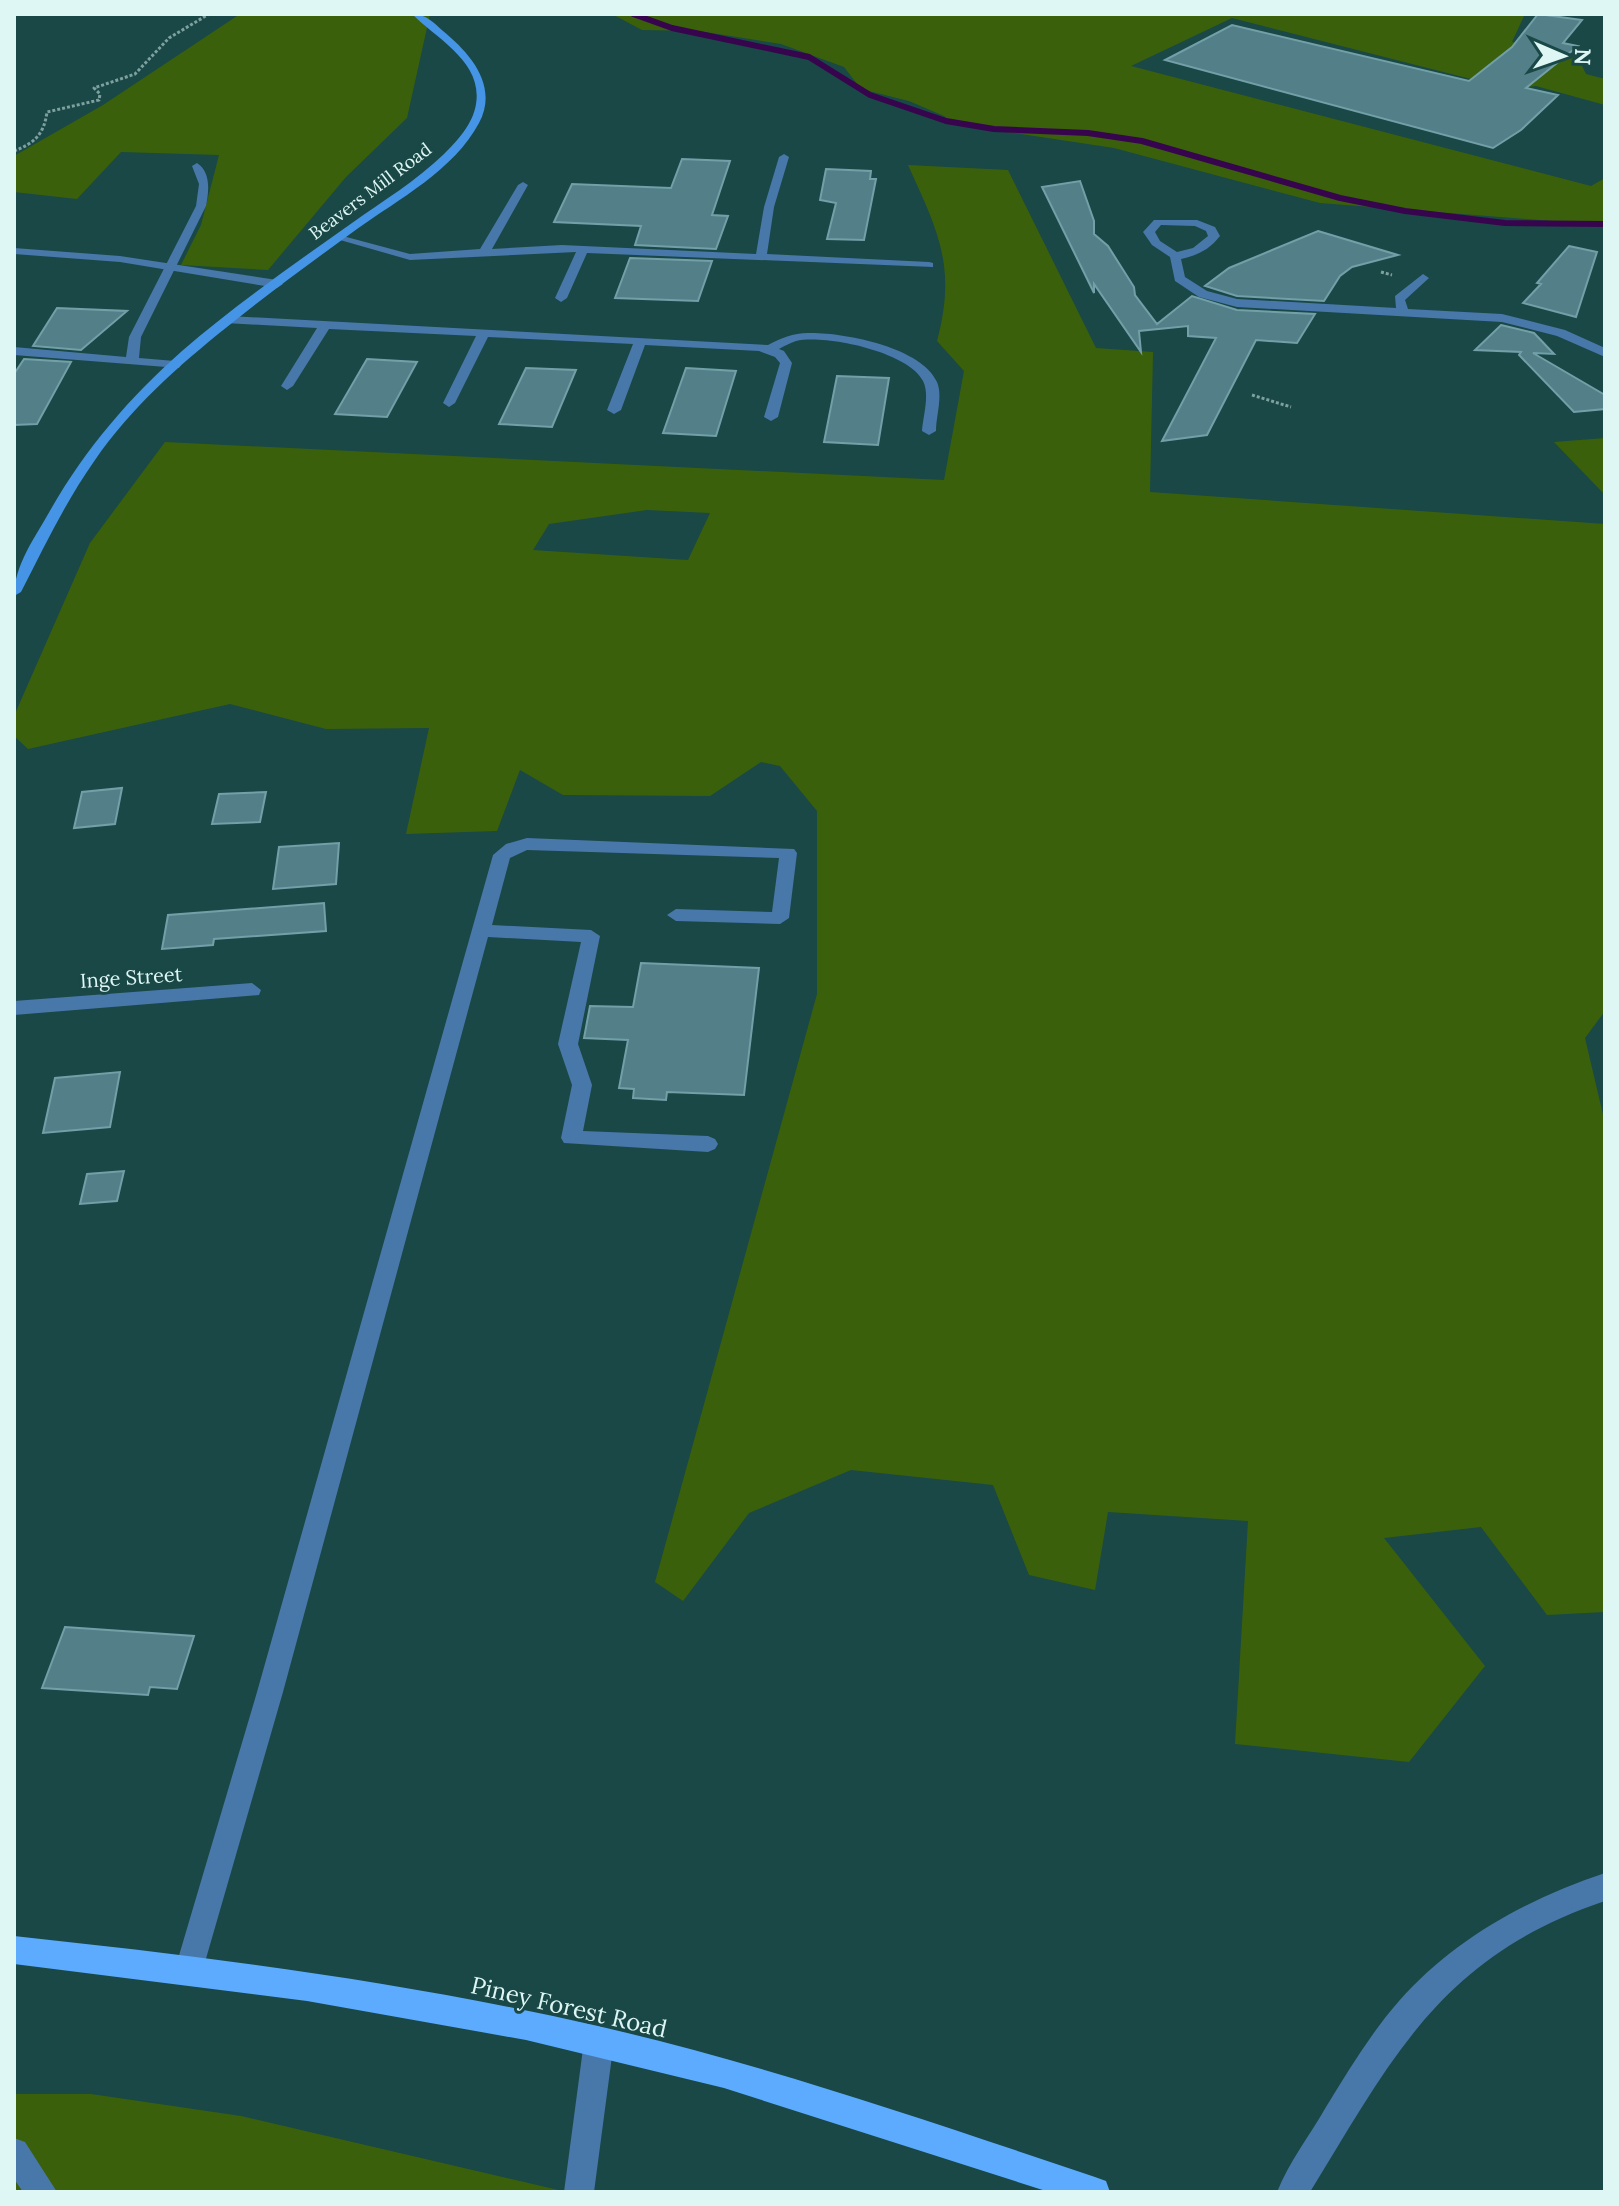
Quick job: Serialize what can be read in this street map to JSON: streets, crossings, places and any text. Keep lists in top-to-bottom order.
{
  "streets": {
    "main road": ["Piney Forest Road"],
    "street": ["Beavers Mill Road", "Inge Street"]
  },
  "north": "right"
}
